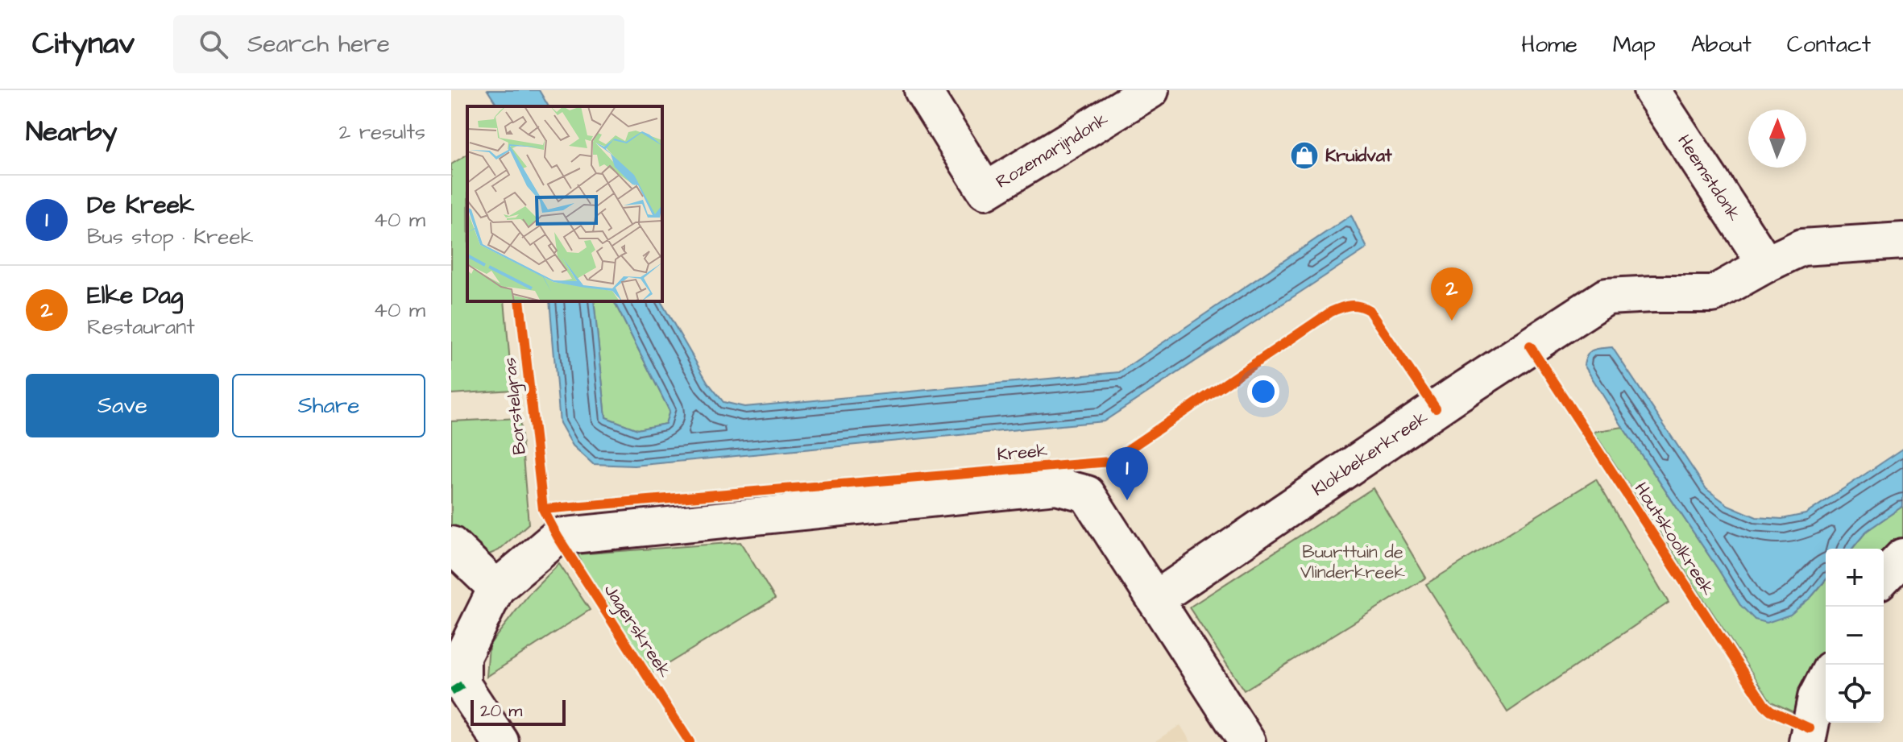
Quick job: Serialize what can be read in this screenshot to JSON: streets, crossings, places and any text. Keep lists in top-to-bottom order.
{
  "streets": {
    "street": [
      "Rozemarijndonk",
      "Heemstdonk",
      "Kreek",
      "Klokbekerkreek"
    ],
    "cycle path": ["Borstelgras", "Houtskoolkreek", "Jagerskreek"]
  },
  "crossings": [
    ["Heemstdonk", "Klokbekerkreek"],
    ["Kreek", "Klokbekerkreek"]
  ],
  "parks": ["Buurttuin de Vlinderkreek"],
  "places": {
    "shop": ["Kruidvat"]
  },
  "scale_bar": "20 m",
  "north": "top",
  "page": {
    "header": "Citynav",
    "search": "Search here",
    "nav": [
      "Home",
      "Map",
      "About",
      "Contact"
    ],
    "heading": ["Nearby", "2 results"],
    "list": [
      {
        "mark": "1",
        "name": "De Kreek",
        "note": "Bus stop · Kreek",
        "value": "40 m"
      },
      {
        "mark": "2",
        "name": "Elke Dag",
        "note": "Restaurant",
        "value": "40 m"
      }
    ],
    "pins": ["2", "1"],
    "buttons": ["Save", "Share"],
    "map_buttons": ["+", "−"],
    "scale": "20 m"
  }
}
